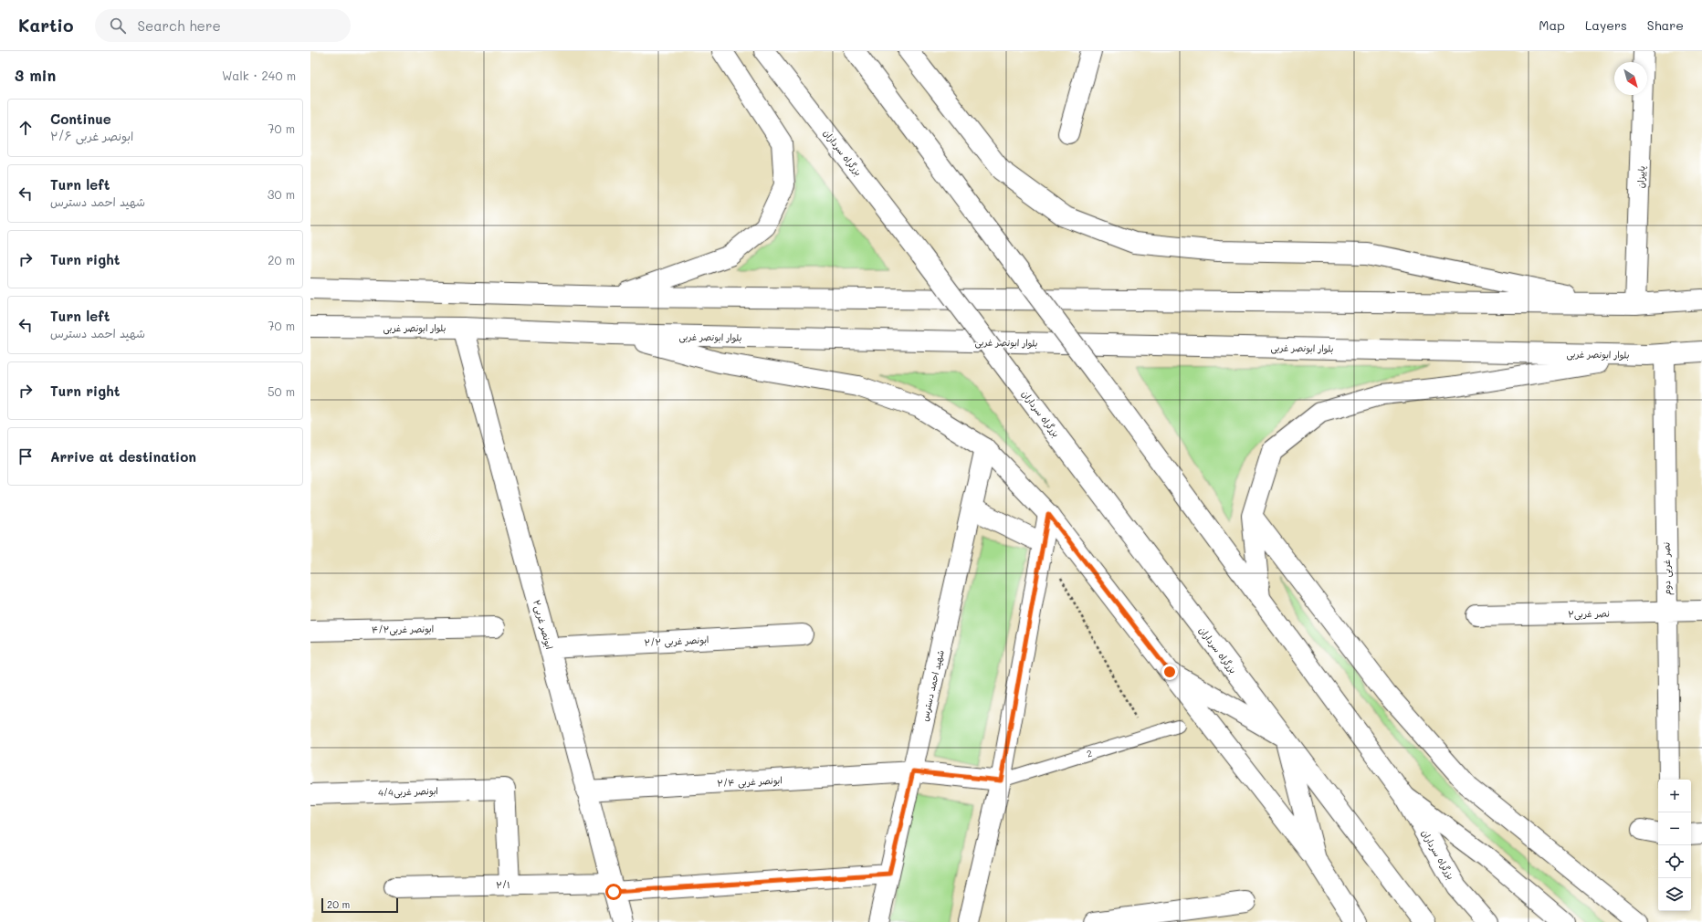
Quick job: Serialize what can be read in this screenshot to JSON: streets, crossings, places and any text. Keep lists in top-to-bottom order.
{
  "streets": {
    "main road": [
      "بزرگراه سرداران",
      "پاییزان",
      "بلوار ابونصر غربی",
      "نصر غربی دوم",
      "نصر غربی۲",
      "۲ابونصر غربی",
      "۴/۲ابونصر غربی",
      "ابونصر غربی ۲/۲",
      "شهید احمد دسترس",
      "ابونصر غربی ۲/۴",
      "4/4ابونصر غربی",
      "۲/۱"
    ],
    "lane": ["2"]
  },
  "crossings": [
    ["بلوار ابونصر غربی", "نصر غربی دوم"],
    ["بلوار ابونصر غربی", "۲ابونصر غربی"],
    ["نصر غربی دوم", "نصر غربی۲"],
    ["۲ابونصر غربی", "ابونصر غربی ۲/۲"],
    ["۲ابونصر غربی", "ابونصر غربی ۲/۴"],
    ["۲ابونصر غربی", "۲/۱"],
    ["شهید احمد دسترس", "ابونصر غربی ۲/۴"],
    ["شهید احمد دسترس", "۲/۱"],
    ["2", "ابونصر غربی ۲/۴"],
    ["4/4ابونصر غربی", "۲/۱"]
  ],
  "scale_bar": "20 m",
  "north": "bottom right",
  "page": {
    "header": "Kartio",
    "search": "Search here",
    "nav": ["Map", "Layers", "Share"],
    "heading": ["3 min", "Walk · 240 m"],
    "list": [
      ["Continue", "ابونصر غربی ۲/۶", "70 m"],
      ["Turn left", "شهید احمد دسترس", "30 m"],
      ["Turn right", "20 m"],
      ["Turn left", "شهید احمد دسترس", "70 m"],
      ["Turn right", "50 m"],
      "Arrive at destination"
    ],
    "map_buttons": ["+", "−"],
    "scale": "20 m"
  }
}
